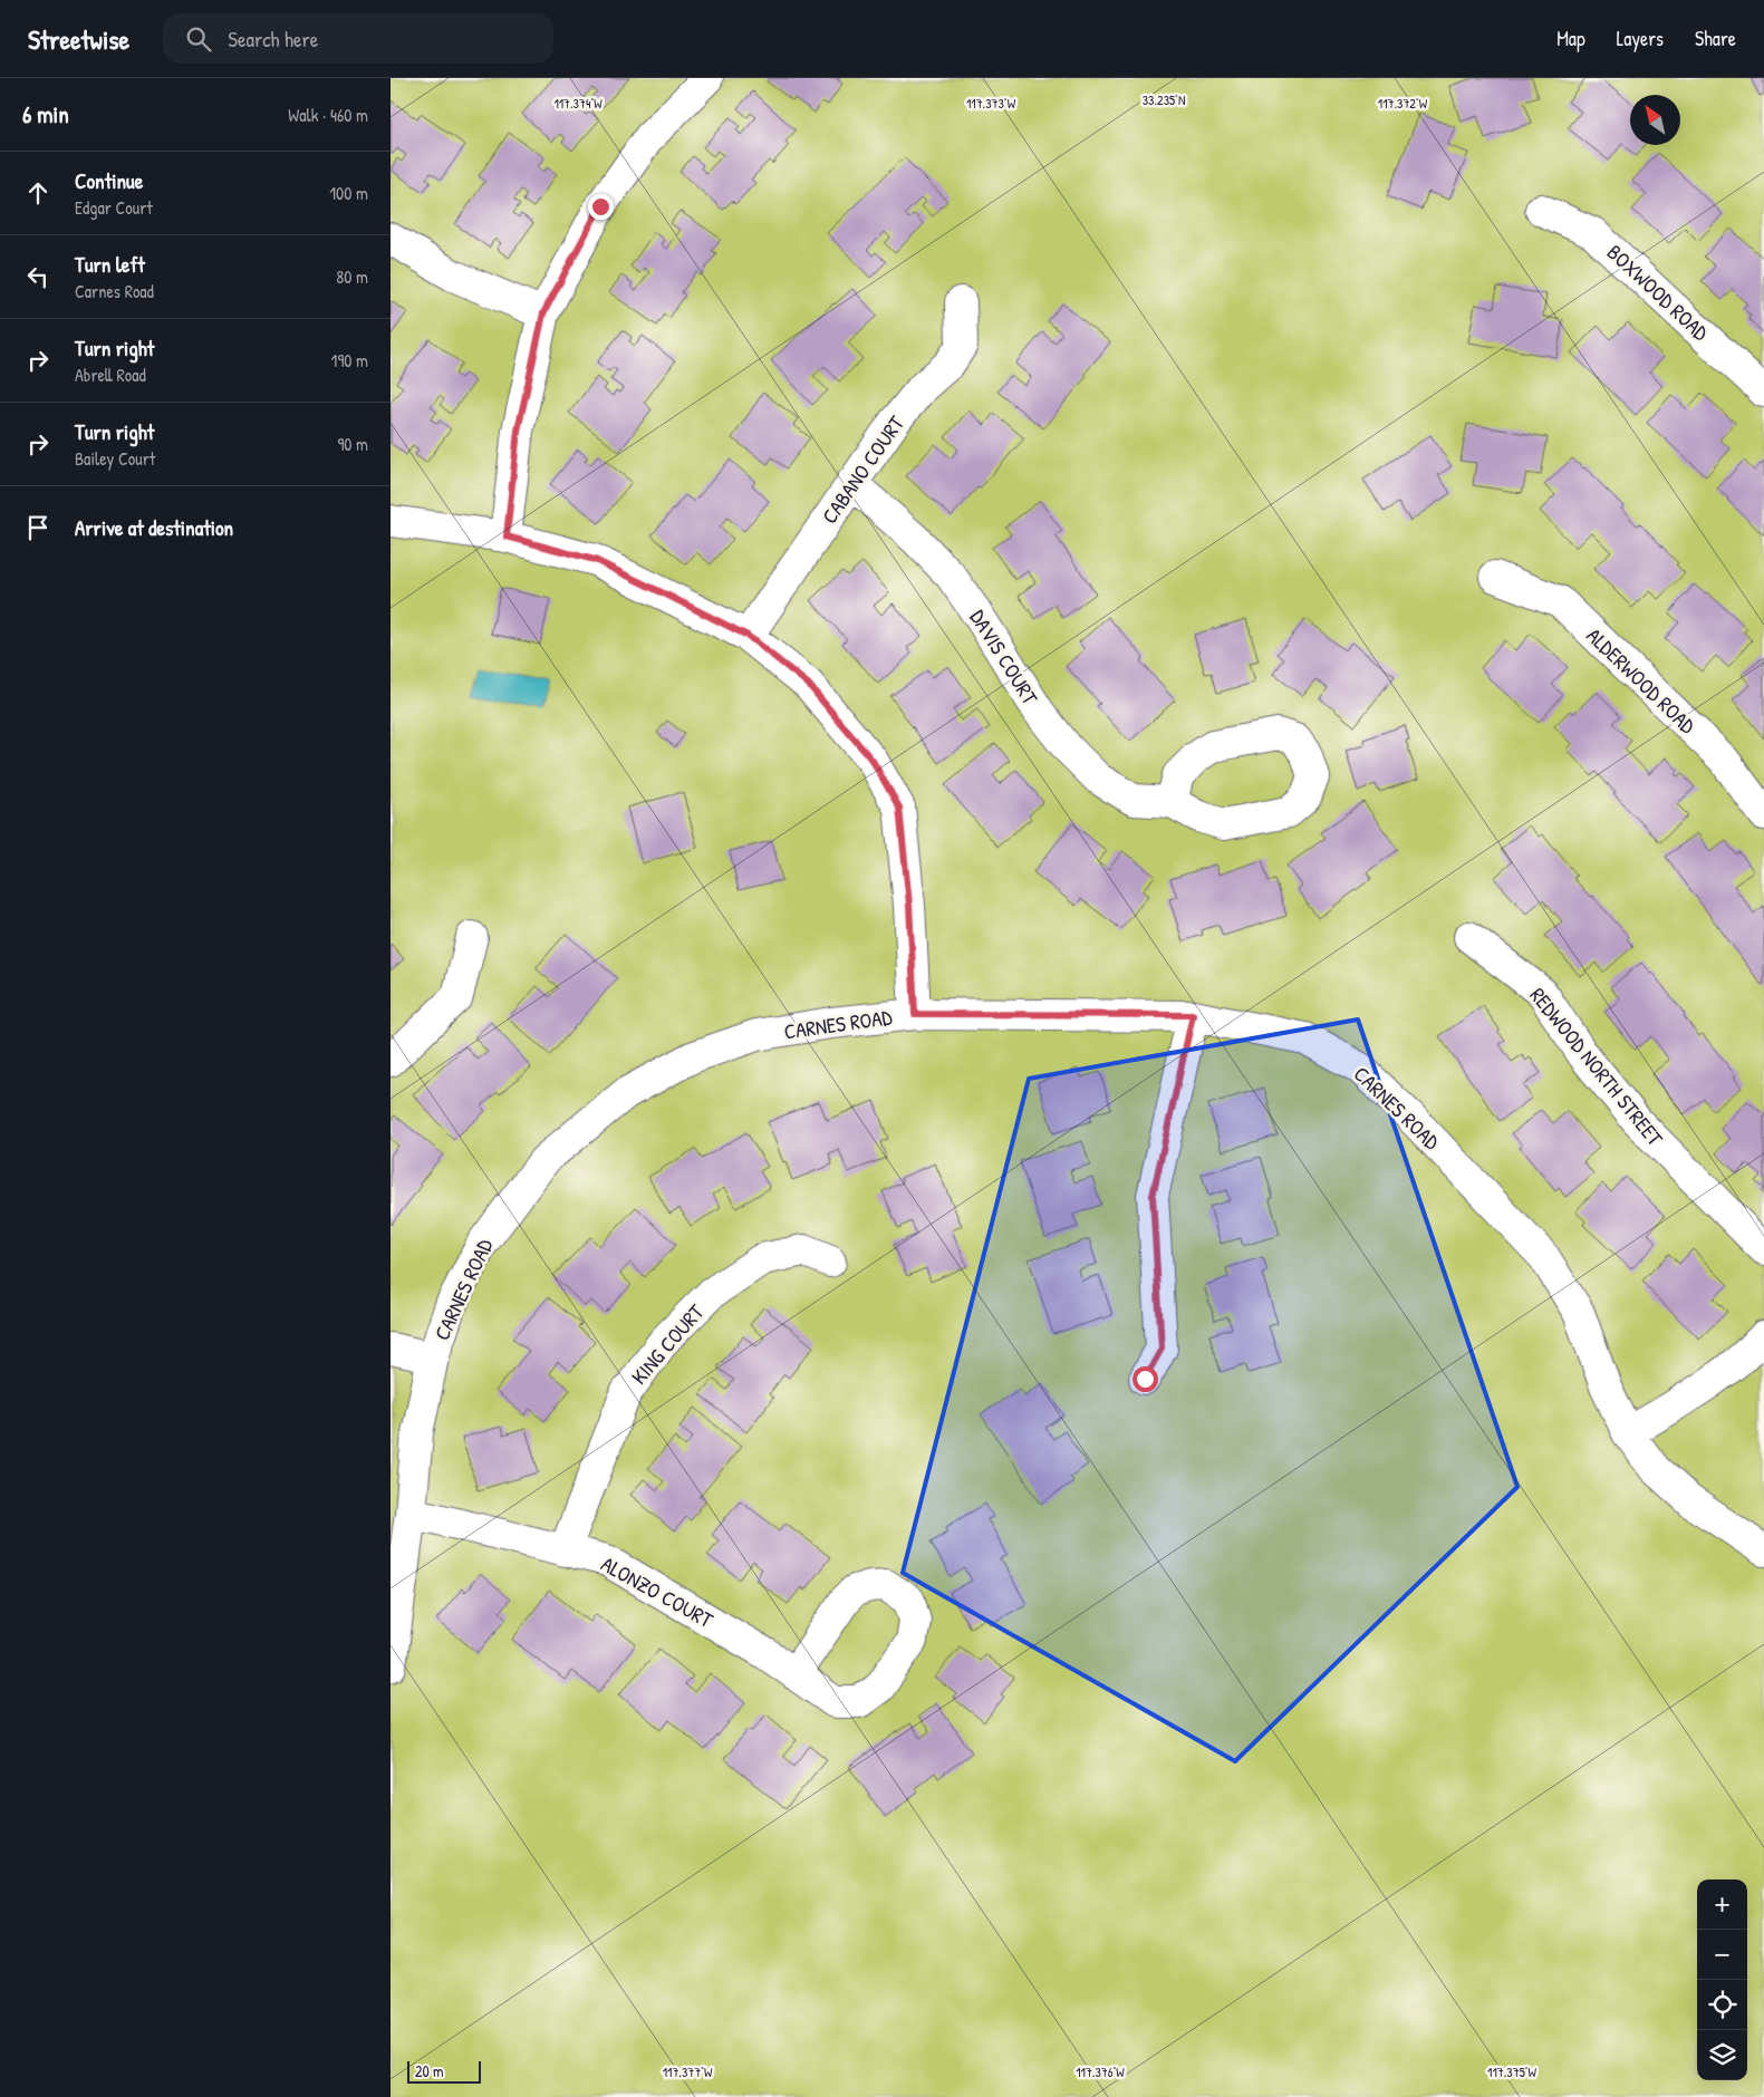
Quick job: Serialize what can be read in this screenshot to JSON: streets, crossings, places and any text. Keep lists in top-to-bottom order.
{
  "streets": {
    "street": [
      "BOXWOOD ROAD",
      "CABANO COURT",
      "DAVIS COURT",
      "ALDERWOOD ROAD",
      "CARNES ROAD",
      "REDWOOD NORTH STREET",
      "KING COURT",
      "ALONZO COURT"
    ]
  },
  "crossings": [
    ["CABANO COURT", "DAVIS COURT"],
    ["CARNES ROAD", "ALONZO COURT"],
    ["KING COURT", "ALONZO COURT"]
  ],
  "scale_bar": "20 m",
  "north": "top left",
  "page": {
    "header": "Streetwise",
    "search": "Search here",
    "nav": ["Map", "Layers", "Share"],
    "heading": ["6 min", "Walk · 460 m"],
    "list": [
      ["Continue", "Edgar Court", "100 m"],
      ["Turn left", "Carnes Road", "80 m"],
      ["Turn right", "Abrell Road", "190 m"],
      ["Turn right", "Bailey Court", "90 m"],
      "Arrive at destination"
    ],
    "map_buttons": ["+", "−"],
    "scale": "20 m"
  },
  "coordinates": [
    "33.235°N",
    "117.374°W",
    "117.373°W",
    "117.372°W",
    "117.377°W",
    "117.376°W",
    "117.375°W"
  ]
}
